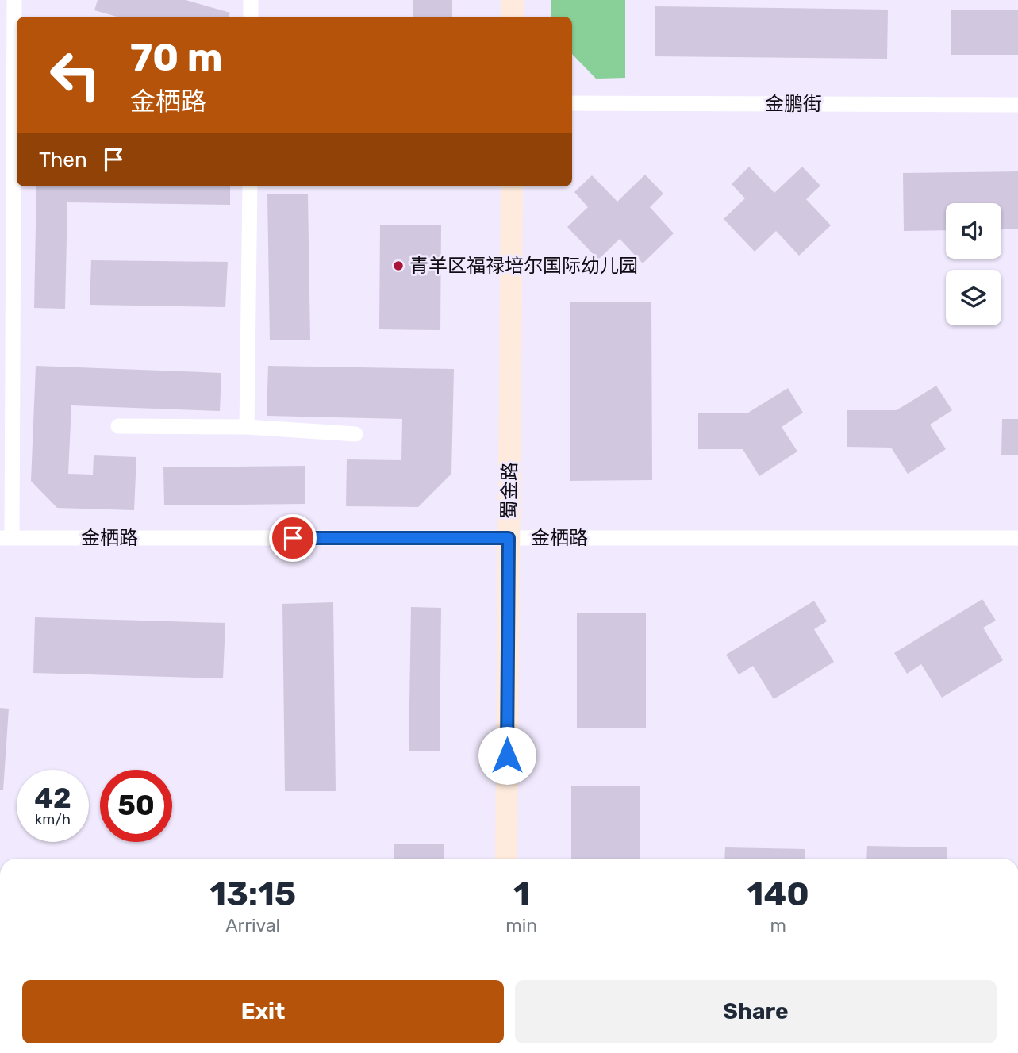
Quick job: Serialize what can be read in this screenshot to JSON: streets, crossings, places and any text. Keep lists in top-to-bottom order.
{
  "streets": {
    "main road": ["蜀金路"],
    "street": ["金鹏街", "金栖路"]
  },
  "crossings": [
    ["蜀金路", "金栖路"]
  ],
  "places": ["青羊区福禄培尔国际幼儿园"],
  "page": {
    "turn": ["70 m", "金栖路"],
    "then": "Then",
    "speed": "42 km/h",
    "limit": "50",
    "eta": [
      "13:15",
      "Arrival",
      "1",
      "min",
      "140",
      "m"
    ],
    "buttons": ["Exit", "Share"]
  }
}
